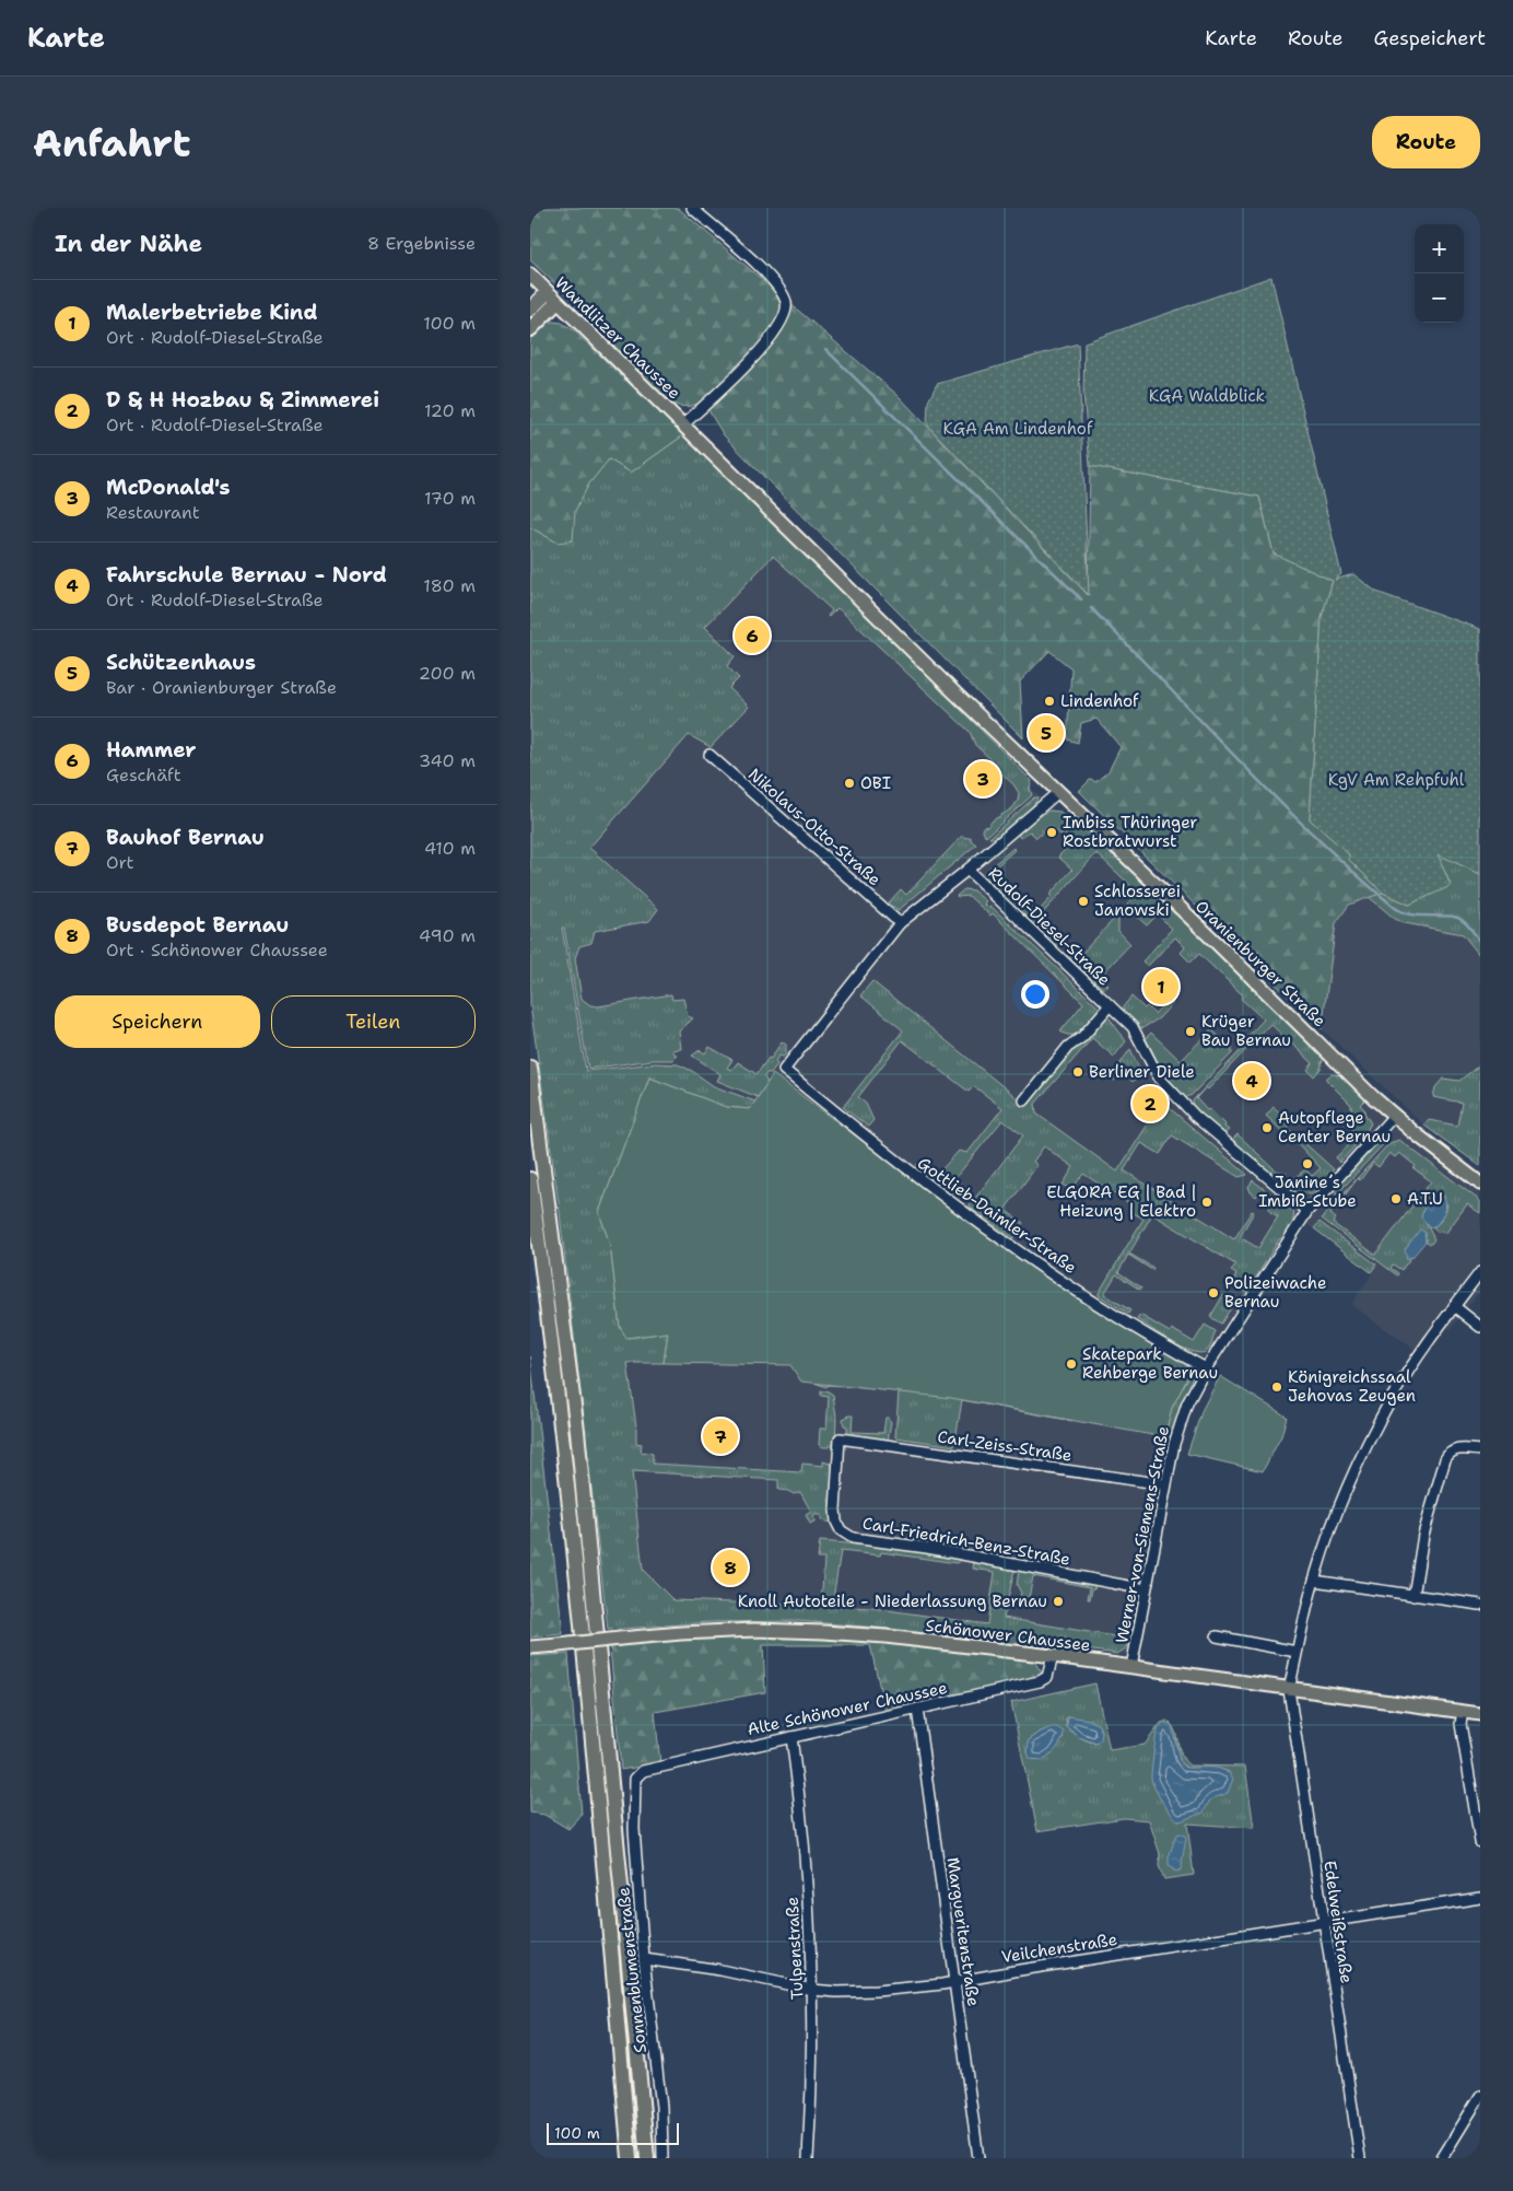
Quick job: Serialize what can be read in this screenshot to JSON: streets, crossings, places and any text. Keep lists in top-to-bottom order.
{
  "streets": {
    "main road": ["Wandlitzer Chaussee", "Oranienburger Straße", "Schönower Chaussee"],
    "street": [
      "Nikolaus-Otto-Straße",
      "Rudolf-Diesel-Straße",
      "Gottlieb-Daimler-Straße",
      "Carl-Zeiss-Straße",
      "Werner-von-Siemens-Straße",
      "Carl-Friedrich-Benz-Straße",
      "Alte Schönower Chaussee",
      "Edelweißstraße",
      "Margueritenstraße",
      "Tulpenstraße",
      "Veilchenstraße",
      "Sonnenblumenstraße"
    ]
  },
  "crossings": [
    ["Wandlitzer Chaussee", "Oranienburger Straße"],
    ["Nikolaus-Otto-Straße", "Gottlieb-Daimler-Straße"],
    ["Rudolf-Diesel-Straße", "Werner-von-Siemens-Straße"],
    ["Oranienburger Straße", "Werner-von-Siemens-Straße"],
    ["Gottlieb-Daimler-Straße", "Werner-von-Siemens-Straße"],
    ["Carl-Zeiss-Straße", "Werner-von-Siemens-Straße"],
    ["Carl-Zeiss-Straße", "Carl-Friedrich-Benz-Straße"],
    ["Werner-von-Siemens-Straße", "Carl-Friedrich-Benz-Straße"],
    ["Werner-von-Siemens-Straße", "Schönower Chaussee"],
    ["Schönower Chaussee", "Alte Schönower Chaussee"],
    ["Schönower Chaussee", "Edelweißstraße"],
    ["Alte Schönower Chaussee", "Margueritenstraße"],
    ["Alte Schönower Chaussee", "Tulpenstraße"],
    ["Alte Schönower Chaussee", "Sonnenblumenstraße"],
    ["Edelweißstraße", "Veilchenstraße"],
    ["Margueritenstraße", "Veilchenstraße"],
    ["Tulpenstraße", "Veilchenstraße"],
    ["Veilchenstraße", "Sonnenblumenstraße"]
  ],
  "parks": ["KGA Waldblick", "KGA Am Lindenhof", "KgV Am Rehpfuhl"],
  "places": [
    "Lindenhof",
    "OBI",
    "Imbiss Thüringer Rostbratwurst",
    "Schlosserei Janowski",
    "Krüger Bau Bernau",
    "Berliner Diele",
    "Autopflege Center Bernau",
    "Janine´s Imbiß-Stube",
    "A.T.U",
    "ELGORA EG | Bad | Heizung | Elektro",
    "Polizeiwache Bernau",
    "Skatepark Rehberge Bernau",
    "Königreichssaal Jehovas Zeugen",
    "Knoll Autoteile - Niederlassung Bernau"
  ],
  "scale_bar": "100 m",
  "page": {
    "header": "Karte",
    "nav": ["Karte", "Route", "Gespeichert"],
    "buttons": [
      "Route",
      ["Speichern", "Teilen"]
    ],
    "title": "Anfahrt",
    "heading": ["In der Nähe", "8 Ergebnisse"],
    "map_buttons": ["+", "−"],
    "list": [
      {
        "mark": "1",
        "name": "Malerbetriebe Kind",
        "note": "Ort · Rudolf-Diesel-Straße",
        "value": "100 m"
      },
      {
        "mark": "2",
        "name": "D & H Hozbau & Zimmerei",
        "note": "Ort · Rudolf-Diesel-Straße",
        "value": "120 m"
      },
      {
        "mark": "3",
        "name": "McDonald's",
        "note": "Restaurant",
        "value": "170 m"
      },
      {
        "mark": "4",
        "name": "Fahrschule Bernau - Nord",
        "note": "Ort · Rudolf-Diesel-Straße",
        "value": "180 m"
      },
      {
        "mark": "5",
        "name": "Schützenhaus",
        "note": "Bar · Oranienburger Straße",
        "value": "200 m"
      },
      {
        "mark": "6",
        "name": "Hammer",
        "note": "Geschäft",
        "value": "340 m"
      },
      {
        "mark": "7",
        "name": "Bauhof Bernau",
        "note": "Ort",
        "value": "410 m"
      },
      {
        "mark": "8",
        "name": "Busdepot Bernau",
        "note": "Ort · Schönower Chaussee",
        "value": "490 m"
      }
    ],
    "pins": [
      "6",
      "5",
      "3",
      "1",
      "4",
      "2",
      "7",
      "8"
    ],
    "scale": "100 m"
  }
}
